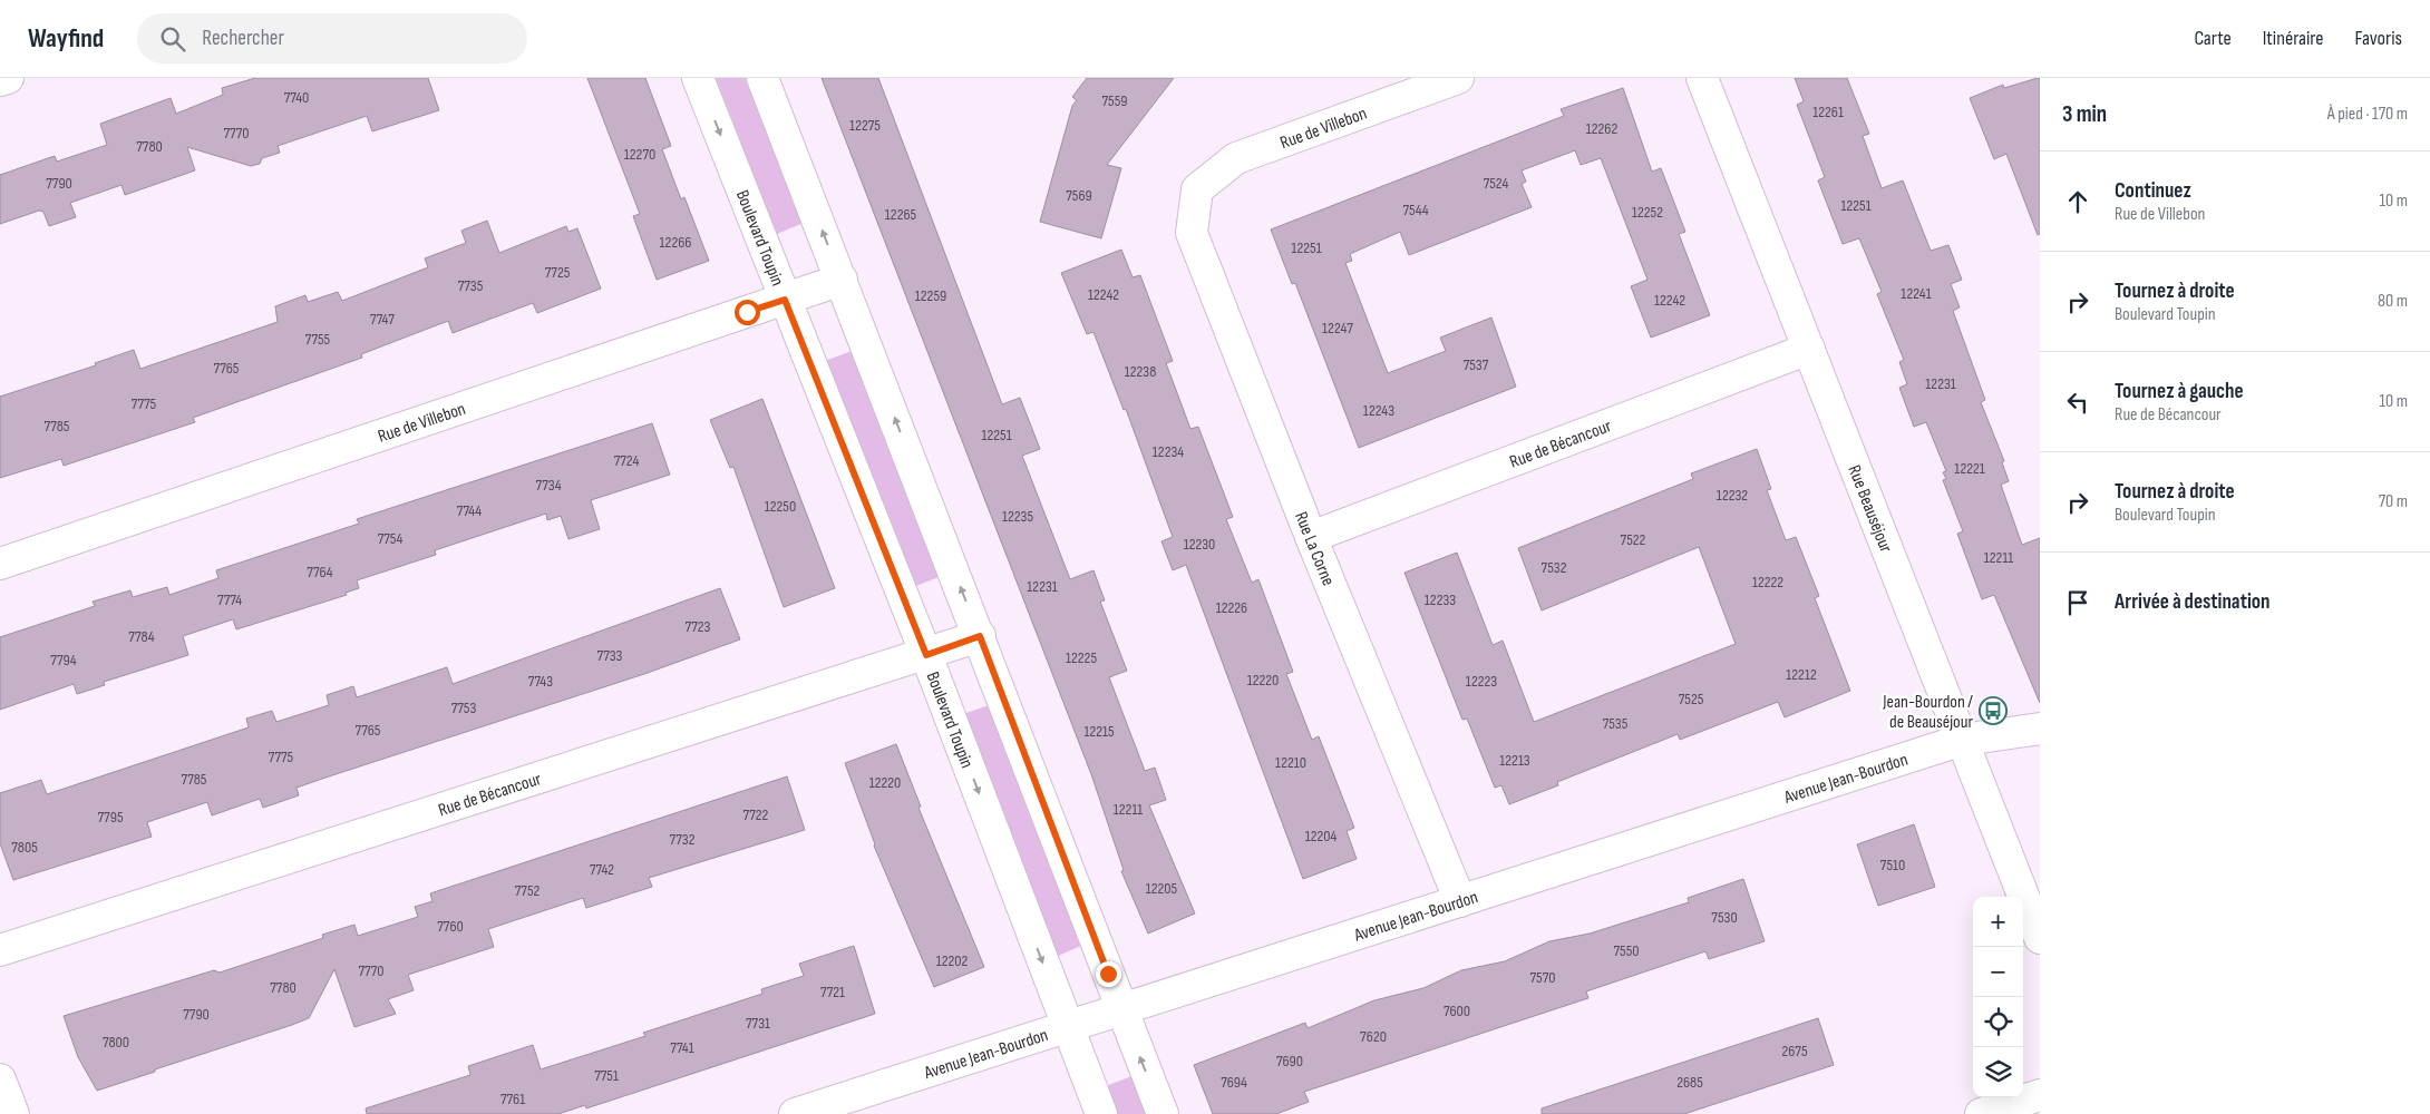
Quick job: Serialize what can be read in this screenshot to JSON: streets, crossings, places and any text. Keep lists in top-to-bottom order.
{
  "streets": {
    "street": [
      "Rue de Villebon",
      "Boulevard Toupin",
      "Rue de Bécancour",
      "Rue Beauséjour",
      "Rue La Corne",
      "Avenue Jean-Bourdon"
    ]
  },
  "crossings": [
    ["Rue de Villebon", "Boulevard Toupin"],
    ["Rue de Villebon", "Rue La Corne"],
    ["Boulevard Toupin", "Rue de Bécancour"],
    ["Boulevard Toupin", "Avenue Jean-Bourdon"],
    ["Rue de Bécancour", "Rue Beauséjour"],
    ["Rue de Bécancour", "Rue La Corne"],
    ["Rue Beauséjour", "Avenue Jean-Bourdon"],
    ["Rue La Corne", "Avenue Jean-Bourdon"]
  ],
  "places": {
    "bus stop": ["Jean-Bourdon / de Beauséjour"]
  },
  "house_numbers": [
    "7740",
    "7559",
    "12261",
    "12275",
    "12262",
    "7770",
    "7780",
    "12270",
    "7790",
    "7524",
    "7569",
    "12251",
    "7544",
    "12252",
    "12265",
    "12266",
    "12251",
    "7725",
    "7735",
    "12241",
    "12242",
    "12259",
    "12242",
    "7747",
    "12247",
    "7755",
    "7537",
    "7765",
    "12238",
    "12231",
    "7775",
    "12243",
    "7785",
    "12251",
    "12234",
    "7724",
    "12221",
    "7734",
    "12232",
    "12250",
    "7744",
    "12235",
    "7754",
    "7522",
    "12230",
    "12211",
    "7532",
    "7764",
    "12222",
    "12231",
    "7774",
    "12233",
    "12226",
    "7723",
    "7784",
    "7733",
    "12225",
    "7794",
    "12212",
    "12220",
    "7743",
    "12223",
    "7525",
    "7753",
    "7535",
    "7765",
    "12215",
    "7775",
    "12213",
    "12210",
    "7785",
    "12220",
    "12211",
    "7722",
    "7795",
    "12204",
    "7732",
    "7805",
    "7510",
    "7742",
    "12205",
    "7752",
    "7530",
    "7760",
    "7550",
    "12202",
    "7770",
    "7570",
    "7780",
    "7721",
    "7600",
    "7790",
    "7731",
    "7620",
    "7800",
    "7741",
    "2675",
    "7690",
    "7751",
    "7694",
    "2685",
    "7761"
  ],
  "page": {
    "header": "Wayfind",
    "search": "Rechercher",
    "nav": ["Carte", "Itinéraire", "Favoris"],
    "heading": ["3 min", "À pied · 170 m"],
    "list": [
      ["Continuez", "Rue de Villebon", "10 m"],
      ["Tournez à droite", "Boulevard Toupin", "80 m"],
      ["Tournez à gauche", "Rue de Bécancour", "10 m"],
      ["Tournez à droite", "Boulevard Toupin", "70 m"],
      "Arrivée à destination"
    ],
    "map_buttons": ["+", "−"]
  }
}
